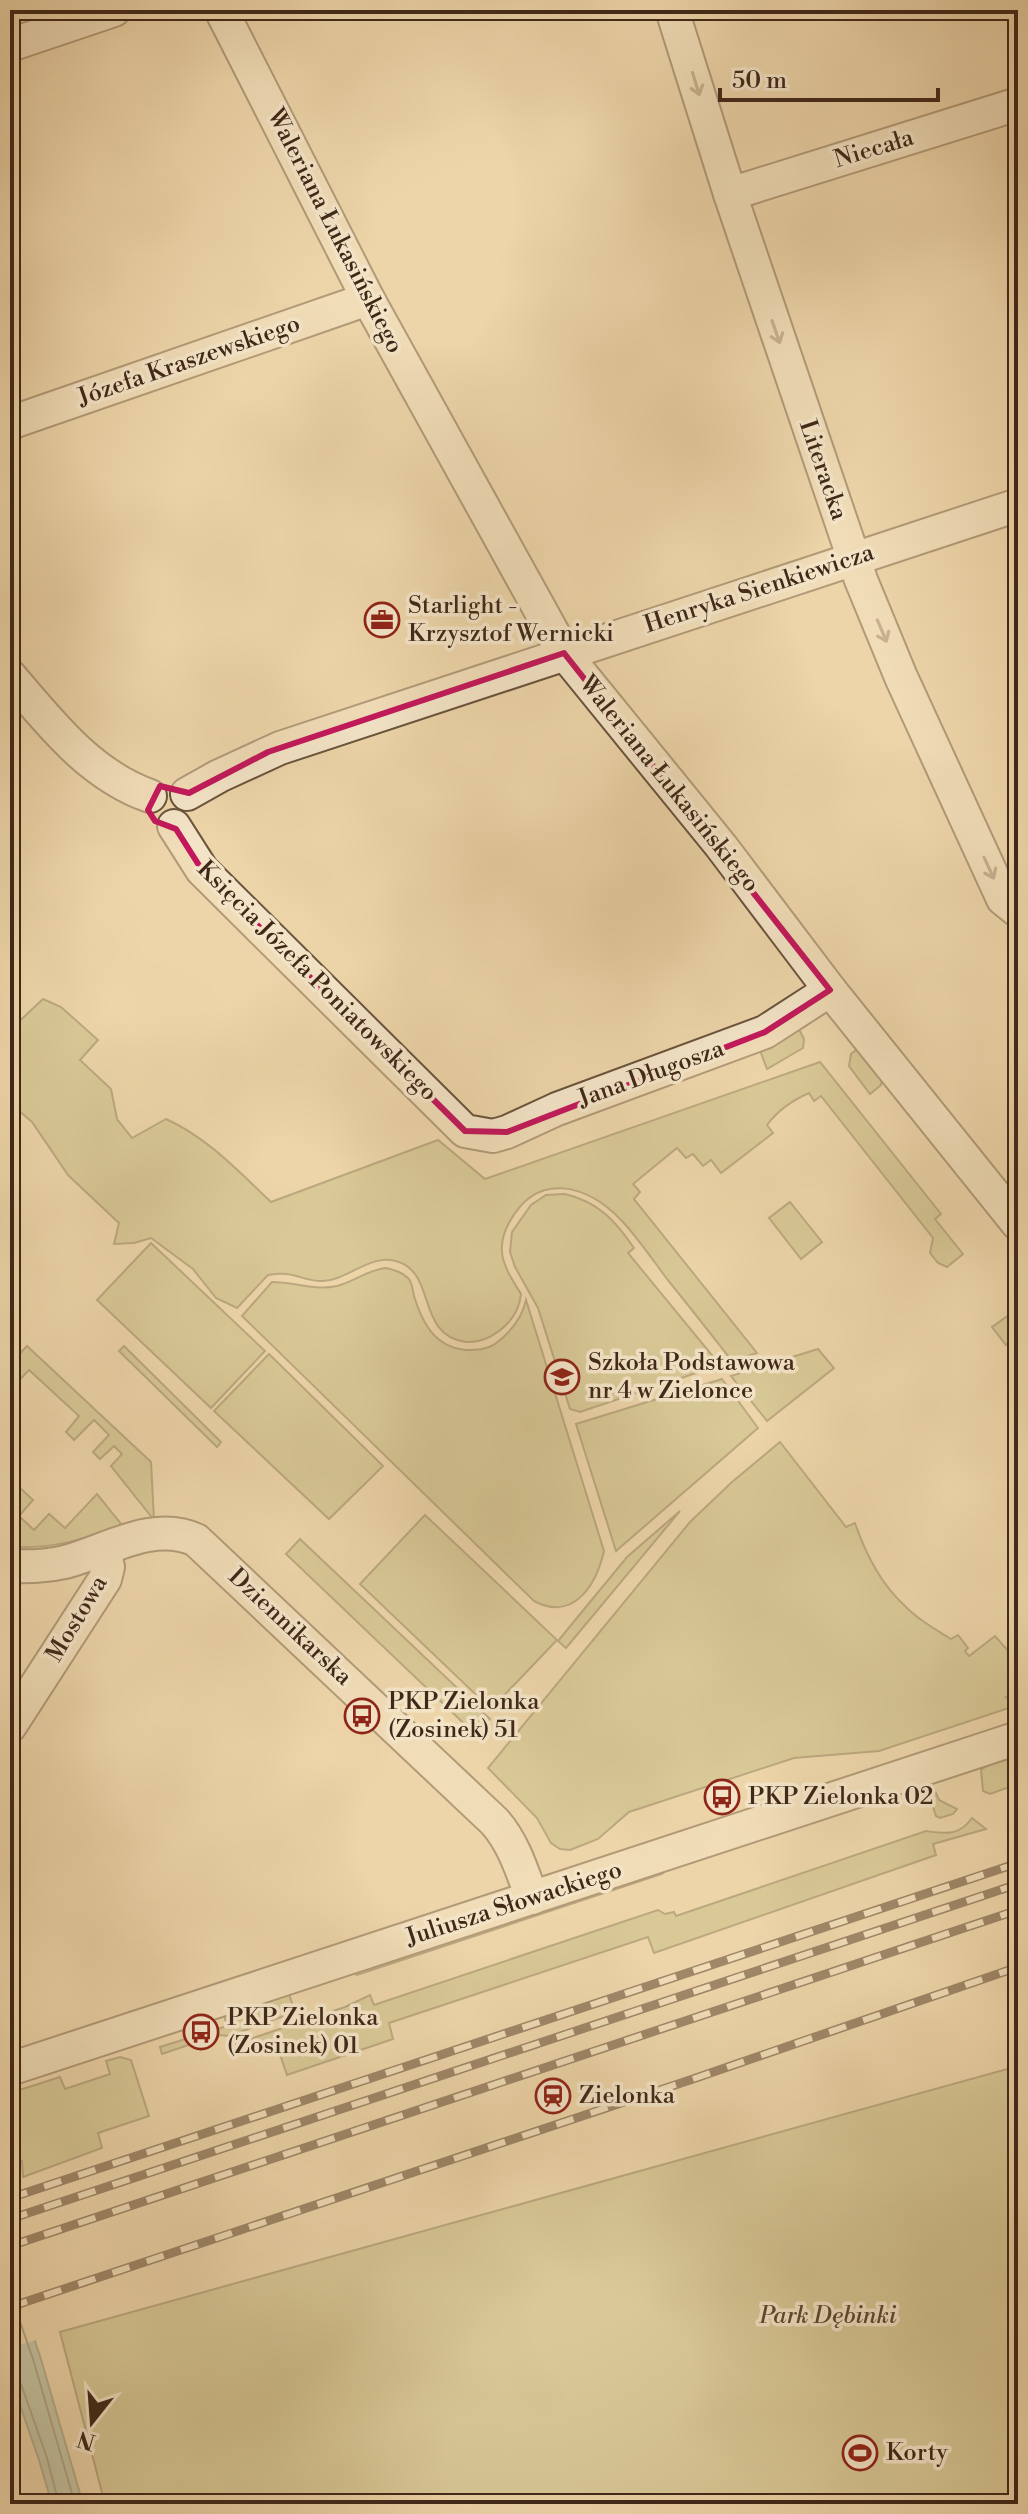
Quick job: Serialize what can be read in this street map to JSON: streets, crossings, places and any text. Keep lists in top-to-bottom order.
{
  "streets": {
    "street": [
      "Niecała",
      "Waleriana Łukasińskiego",
      "Józefa Kraszewskiego",
      "Literacka",
      "Henryka Sienkiewicza",
      "Księcia Józefa Poniatowskiego",
      "Jana Długosza",
      "Mostowa",
      "Dziennikarska",
      "Juliusza Słowackiego"
    ]
  },
  "crossings": [
    ["Niecała", "Literacka"],
    ["Waleriana Łukasińskiego", "Józefa Kraszewskiego"],
    ["Waleriana Łukasińskiego", "Henryka Sienkiewicza"],
    ["Waleriana Łukasińskiego", "Jana Długosza"],
    ["Literacka", "Henryka Sienkiewicza"],
    ["Henryka Sienkiewicza", "Księcia Józefa Poniatowskiego"],
    ["Księcia Józefa Poniatowskiego", "Jana Długosza"],
    ["Mostowa", "Dziennikarska"],
    ["Dziennikarska", "Juliusza Słowackiego"]
  ],
  "one_way": ["Literacka"],
  "parks": ["Park Dębinki"],
  "places": {
    "office": ["Starlight - Krzysztof Wernicki"],
    "school or university": ["Szkoła Podstawowa nr 4 w Zielonce"],
    "bus stop": ["PKP Zielonka (Zosinek) 51", "PKP Zielonka 02", "PKP Zielonka (Zosinek) 01"],
    "station": ["Zielonka"],
    "sports": ["Korty"]
  },
  "scale_bar": "50 m",
  "north": "bottom"
}
